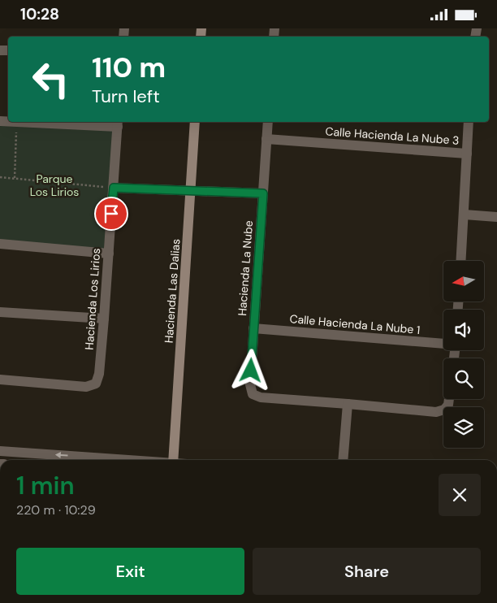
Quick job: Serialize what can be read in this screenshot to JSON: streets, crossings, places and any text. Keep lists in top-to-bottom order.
{
  "streets": {
    "street": [
      "Calle Hacienda La Nube 3",
      "Hacienda La Nube",
      "Hacienda Las Dalias",
      "Hacienda Los Lirios",
      "Calle Hacienda La Nube 1"
    ]
  },
  "crossings": [
    ["Calle Hacienda La Nube 3", "Hacienda La Nube"],
    ["Hacienda La Nube", "Calle Hacienda La Nube 1"]
  ],
  "parks": ["Parque Los Lirios"],
  "north": "left",
  "page": {
    "status": "10:28",
    "turn": ["110 m", "Turn left"],
    "heading": ["1 min", "220 m · 10:29"],
    "buttons": ["Exit", "Share"]
  }
}
